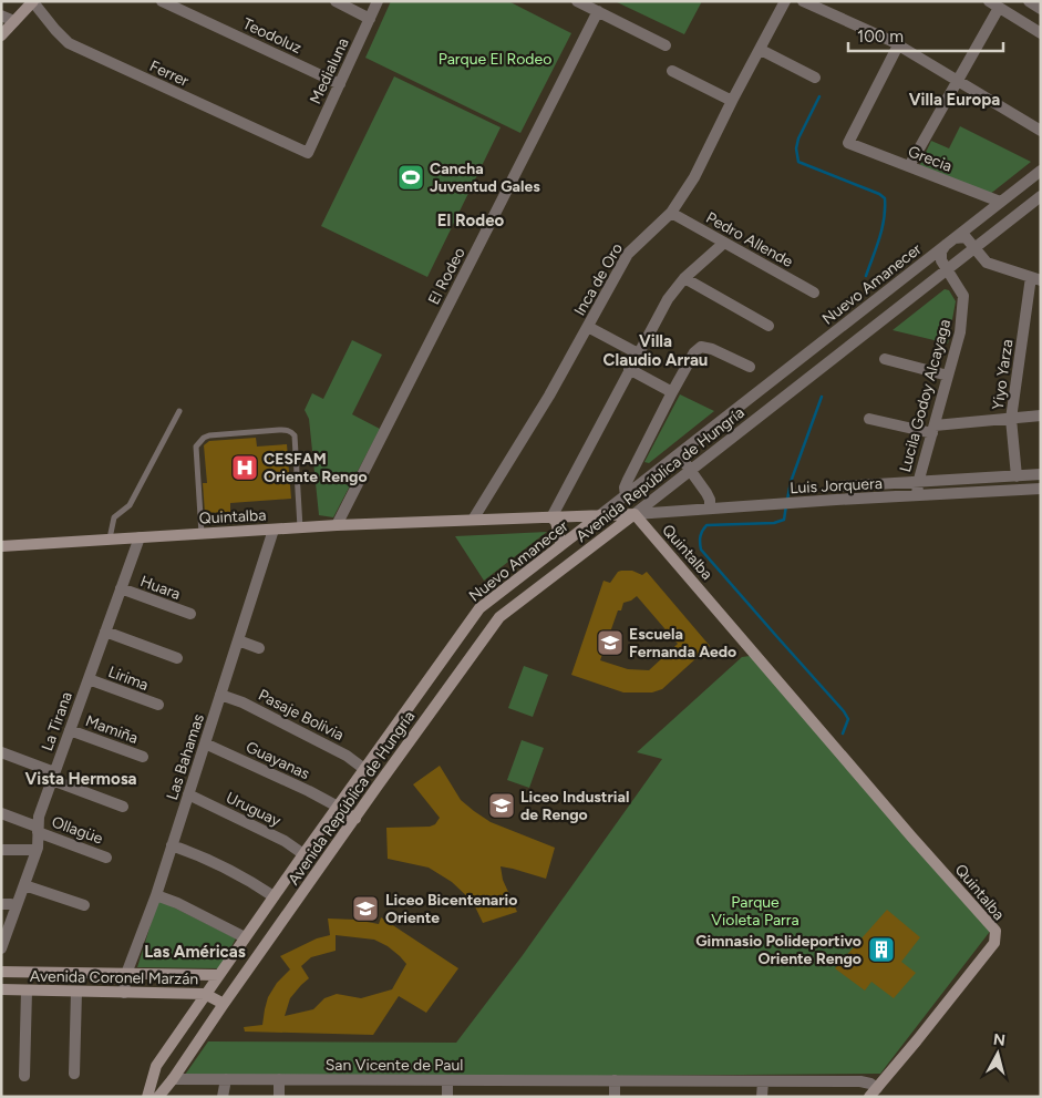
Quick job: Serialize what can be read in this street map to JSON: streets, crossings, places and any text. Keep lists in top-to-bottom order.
{
  "streets": {
    "street": [
      "Teodoluz",
      "Medialuna",
      "Ferrer",
      "Grecia",
      "Pedro Allende",
      "El Rodeo",
      "Inca de Oro",
      "Nuevo Amanecer",
      "Yiyo Yarza",
      "Lucila Godoy Alcayaga",
      "Avenida República de Hungría",
      "Luis Jorquera",
      "Quintalba",
      "Huara",
      "Lirima",
      "Pasaje Bolivia",
      "La Tirana",
      "Mamiña",
      "Las Bahamas",
      "Guayanas",
      "Uruguay",
      "Ollagüe",
      "Avenida Coronel Marzán",
      "San Vicente de Paul"
    ]
  },
  "crossings": [
    ["Teodoluz", "Medialuna"],
    ["Medialuna", "Ferrer"],
    ["Grecia", "Nuevo Amanecer"],
    ["Pedro Allende", "Inca de Oro"],
    ["El Rodeo", "Quintalba"],
    ["Inca de Oro", "Quintalba"],
    ["Nuevo Amanecer", "Quintalba"],
    ["Nuevo Amanecer", "Pasaje Bolivia"],
    ["Nuevo Amanecer", "Guayanas"],
    ["Nuevo Amanecer", "Uruguay"],
    ["Nuevo Amanecer", "Avenida Coronel Marzán"],
    ["Lucila Godoy Alcayaga", "Avenida República de Hungría"],
    ["Lucila Godoy Alcayaga", "Luis Jorquera"],
    ["Avenida República de Hungría", "Luis Jorquera"],
    ["Avenida República de Hungría", "Quintalba"],
    ["Avenida República de Hungría", "Avenida Coronel Marzán"],
    ["Avenida República de Hungría", "San Vicente de Paul"],
    ["Luis Jorquera", "Quintalba"],
    ["Quintalba", "La Tirana"],
    ["Quintalba", "Las Bahamas"],
    ["Quintalba", "San Vicente de Paul"],
    ["Huara", "La Tirana"],
    ["Lirima", "La Tirana"],
    ["Pasaje Bolivia", "Las Bahamas"],
    ["La Tirana", "Mamiña"],
    ["La Tirana", "Ollagüe"],
    ["Las Bahamas", "Guayanas"],
    ["Las Bahamas", "Uruguay"],
    ["Las Bahamas", "Avenida Coronel Marzán"]
  ],
  "districts": [
    "Villa Europa",
    "El Rodeo",
    "Villa Claudio Arrau",
    "Vista Hermosa",
    "Las Américas"
  ],
  "parks": ["Parque El Rodeo", "Parque Violeta Parra"],
  "places": {
    "sports": ["Cancha Juventud Gales"],
    "hospital": ["CESFAM Oriente Rengo"],
    "school or university": ["Escuela Fernanda Aedo", "Liceo Industrial de Rengo", "Liceo Bicentenario Oriente"],
    "building": ["Gimnasio Polideportivo Oriente Rengo"]
  },
  "scale_bar": "100 m",
  "north": "top"
}
